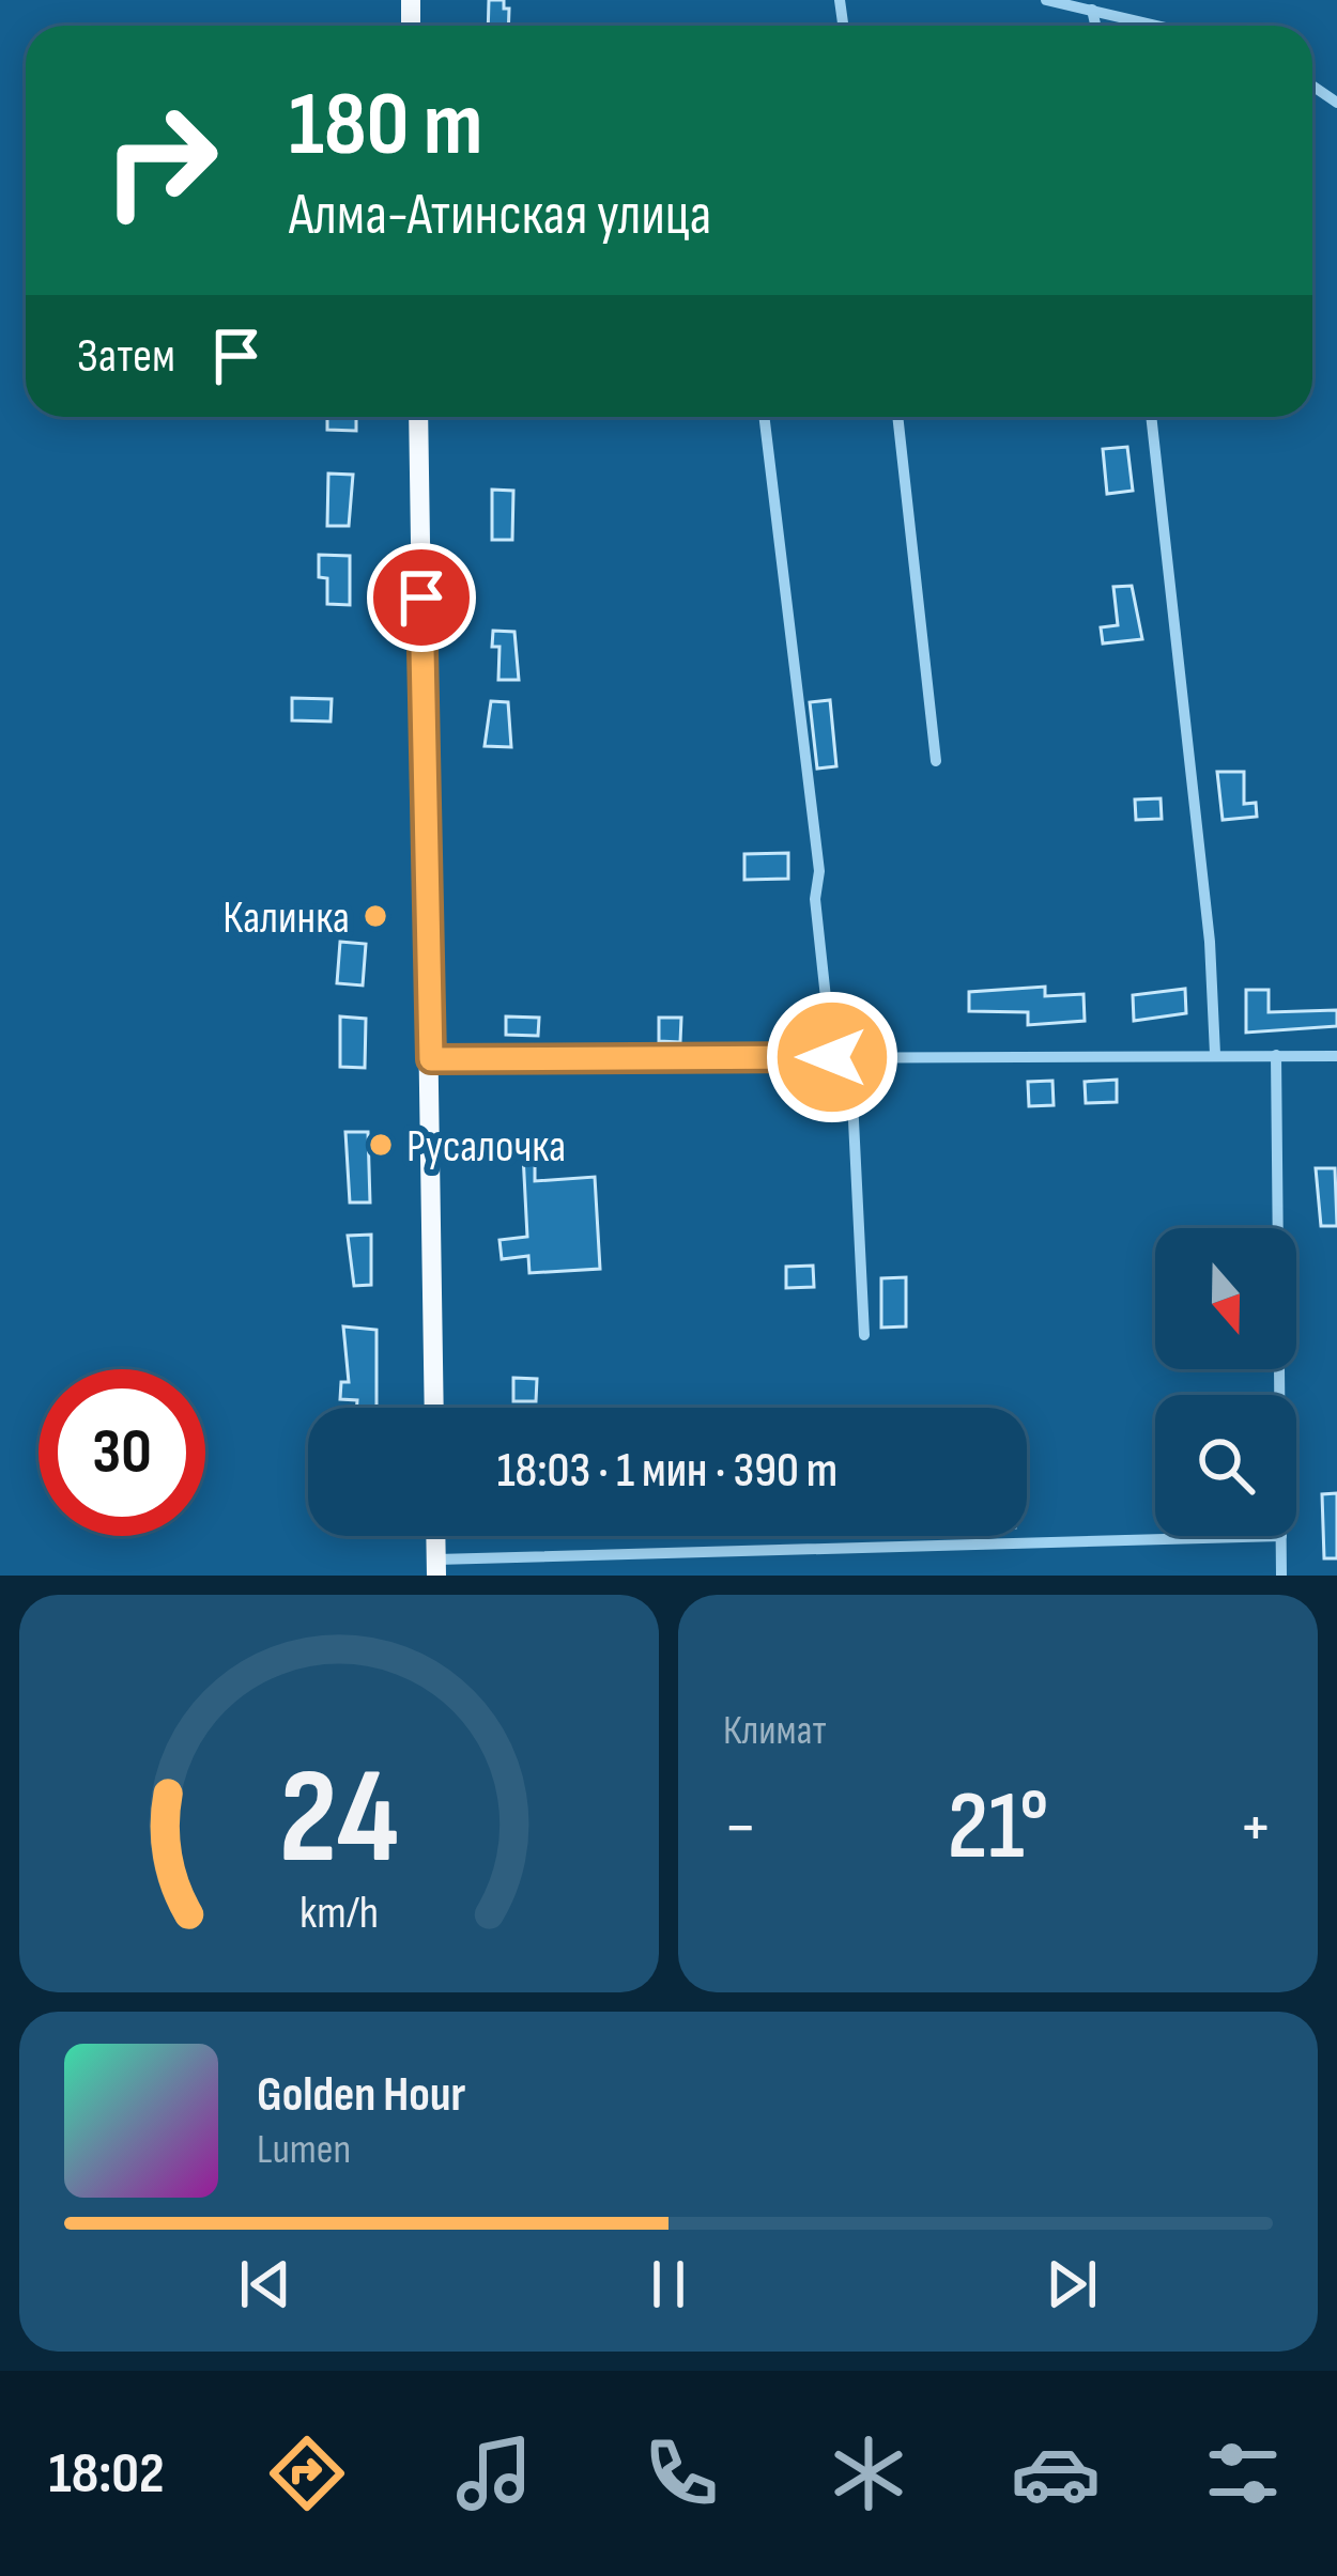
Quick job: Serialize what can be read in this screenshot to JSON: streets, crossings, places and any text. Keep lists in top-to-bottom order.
{
  "places": ["Калинка", "Русалочка"],
  "north": "bottom",
  "page": {
    "turn": ["180 m", "Алма-Атинская улица"],
    "then": "Затем",
    "limit": "30",
    "trip": "18:03 · 1 мин · 390 m",
    "tile": "Климат",
    "heat": ["−", "21°", "+"],
    "song": ["Golden Hour", "Lumen"],
    "tabs": "18:02",
    "gauge": ["24", "km/h"]
  }
}
